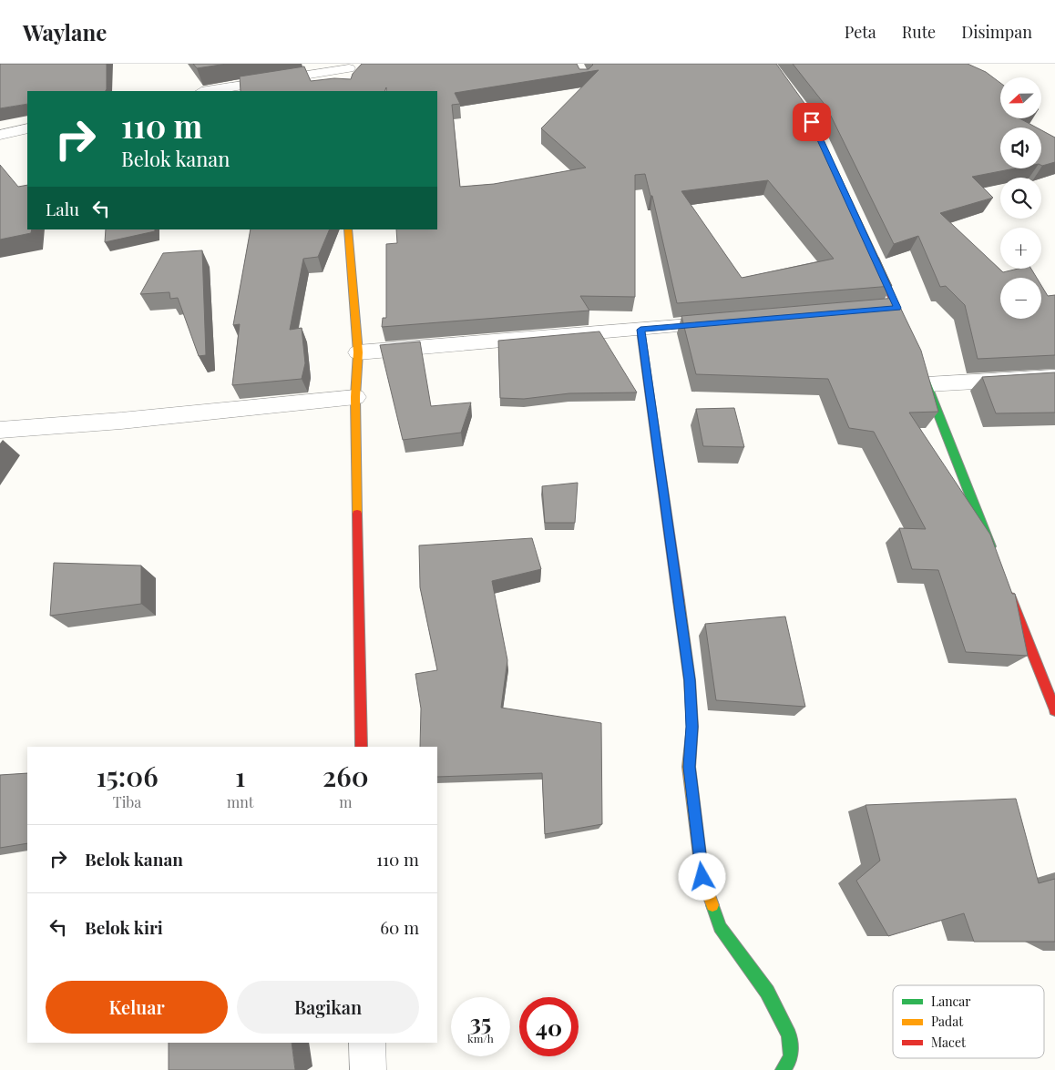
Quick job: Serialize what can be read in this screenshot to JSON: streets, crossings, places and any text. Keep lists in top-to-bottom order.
{
  "legend": ["Lancar", "Padat", "Macet"],
  "north": "left",
  "page": {
    "header": "Waylane",
    "nav": ["Peta", "Rute", "Disimpan"],
    "map_buttons": ["+", "−"],
    "turn": ["110 m", "Belok kanan"],
    "then": "Lalu",
    "eta": [
      "15:06",
      "Tiba",
      "1",
      "mnt",
      "260",
      "m"
    ],
    "list": [
      {
        "name": "Belok kanan",
        "value": "110 m"
      },
      {
        "name": "Belok kiri",
        "value": "60 m"
      }
    ],
    "buttons": ["Keluar", "Bagikan"],
    "speed": "35 km/h",
    "limit": "40"
  }
}
